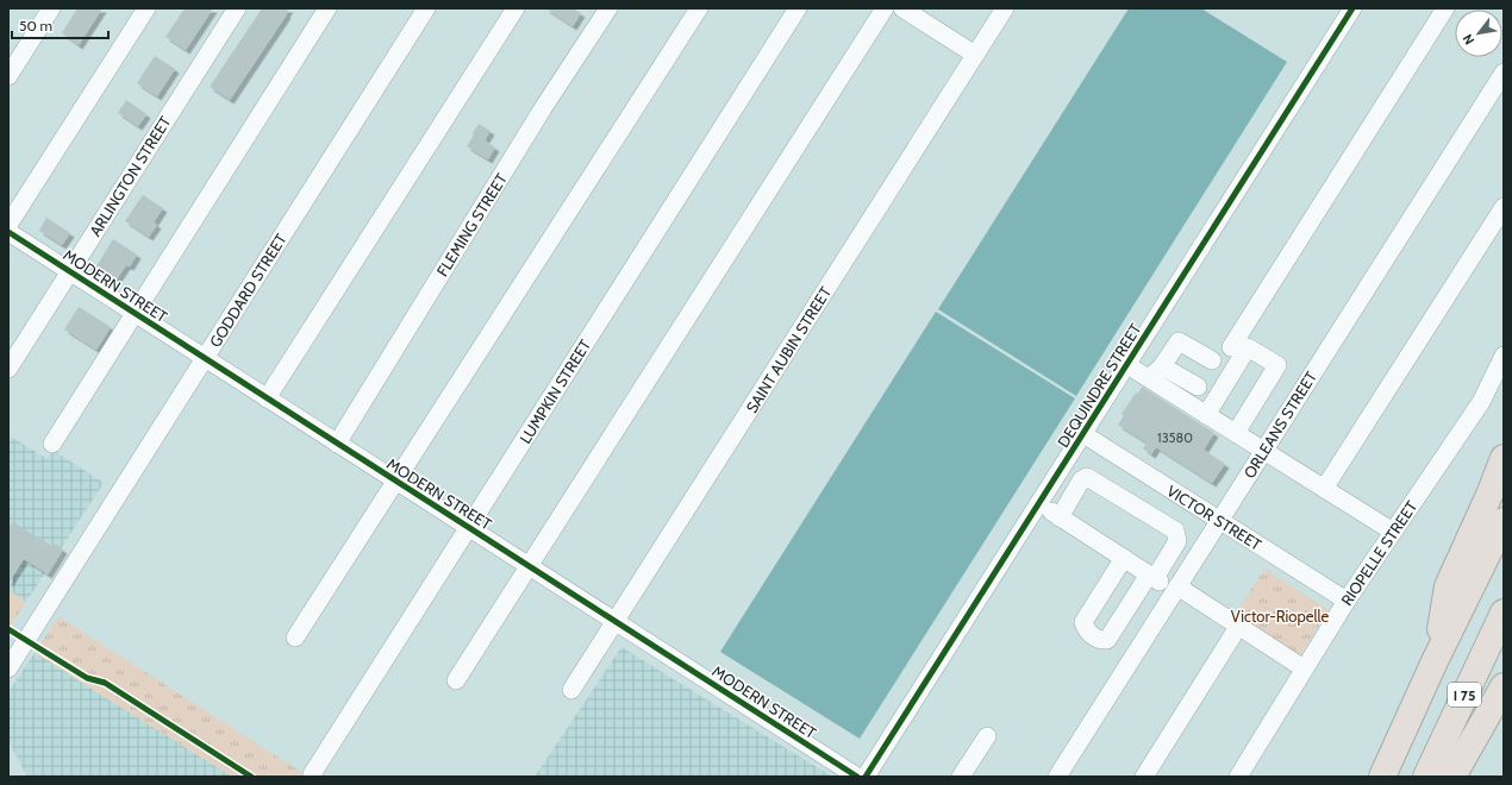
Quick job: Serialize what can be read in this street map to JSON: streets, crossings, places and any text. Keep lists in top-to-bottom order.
{
  "streets": {
    "highway": ["I 75"],
    "street": [
      "ARLINGTON STREET",
      "FLEMING STREET",
      "MODERN STREET",
      "GODDARD STREET",
      "SAINT AUBIN STREET",
      "DEQUINDRE STREET",
      "LUMPKIN STREET",
      "ORLEANS STREET",
      "VICTOR STREET",
      "RIOPELLE STREET"
    ]
  },
  "crossings": [
    ["ARLINGTON STREET", "MODERN STREET"],
    ["FLEMING STREET", "MODERN STREET"],
    ["MODERN STREET", "GODDARD STREET"],
    ["MODERN STREET", "SAINT AUBIN STREET"],
    ["MODERN STREET", "LUMPKIN STREET"],
    ["DEQUINDRE STREET", "VICTOR STREET"],
    ["ORLEANS STREET", "VICTOR STREET"],
    ["VICTOR STREET", "RIOPELLE STREET"]
  ],
  "parks": ["Victor-Riopelle"],
  "house_numbers": ["13580"],
  "scale_bar": "50 m",
  "north": "bottom left"
}
